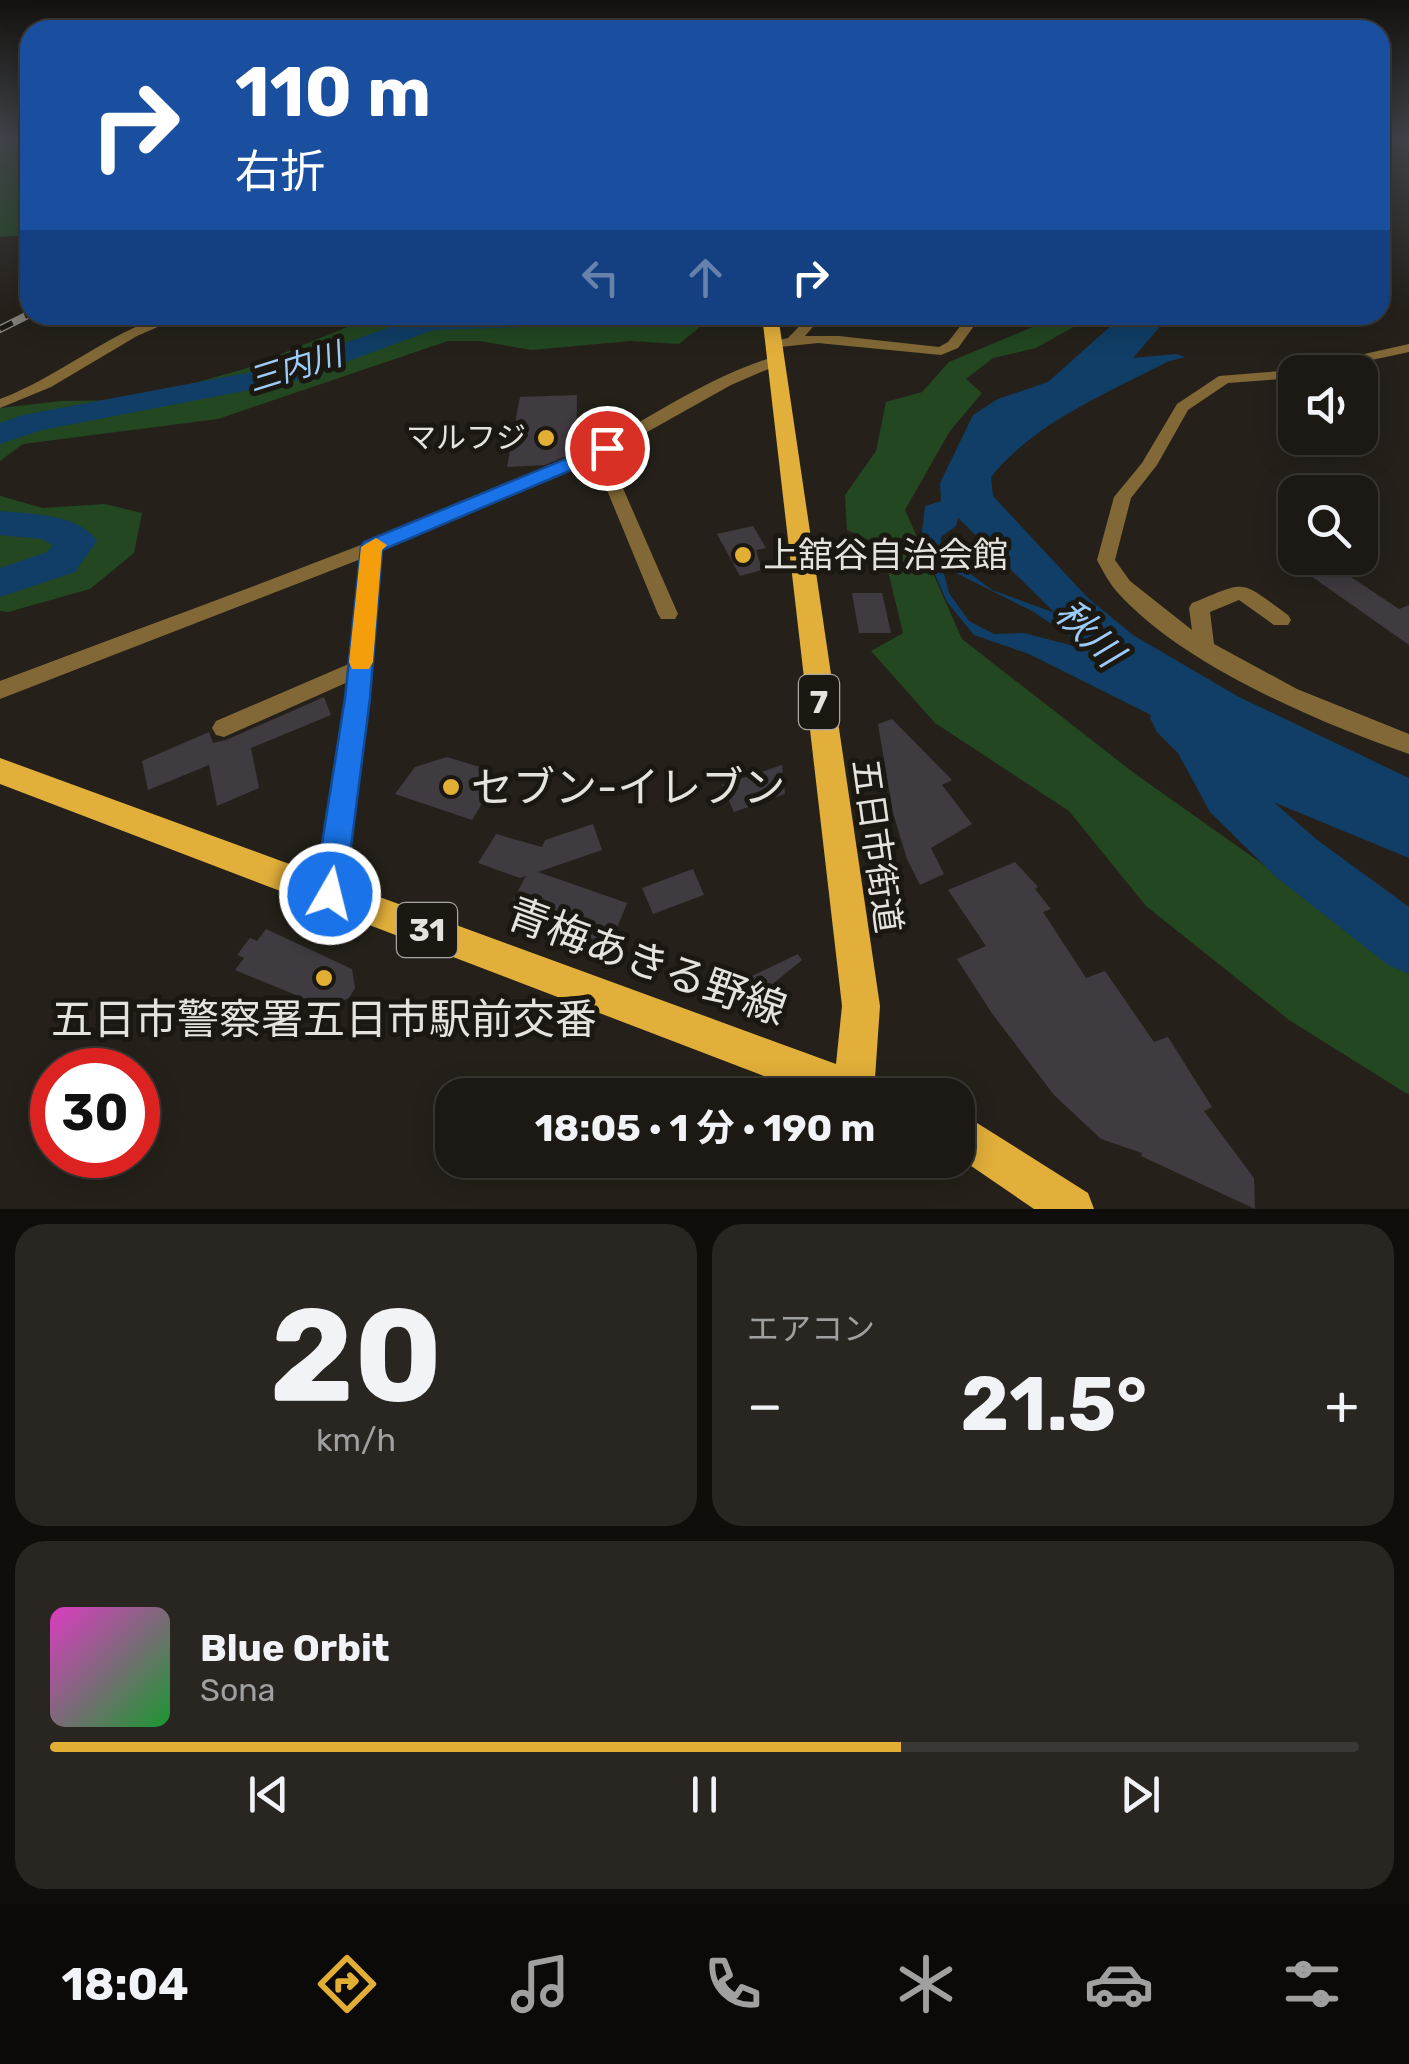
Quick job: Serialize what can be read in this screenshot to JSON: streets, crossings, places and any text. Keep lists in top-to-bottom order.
{
  "streets": {
    "main road": [
      "7",
      "五日市街道",
      "31",
      "青梅あきる野線"
    ]
  },
  "water": ["三内川", "秋川"],
  "places": [
    "マルフジ",
    "上舘谷自治会館",
    "セブン-イレブン",
    "五日市警察署五日市駅前交番"
  ],
  "page": {
    "turn": ["110 m", "右折"],
    "limit": "30",
    "trip": "18:05 · 1 分 · 190 m",
    "tile": [
      ["20", "km/h"],
      "エアコン"
    ],
    "heat": ["−", "21.5°", "+"],
    "song": ["Blue Orbit", "Sona"],
    "tabs": "18:04"
  }
}
